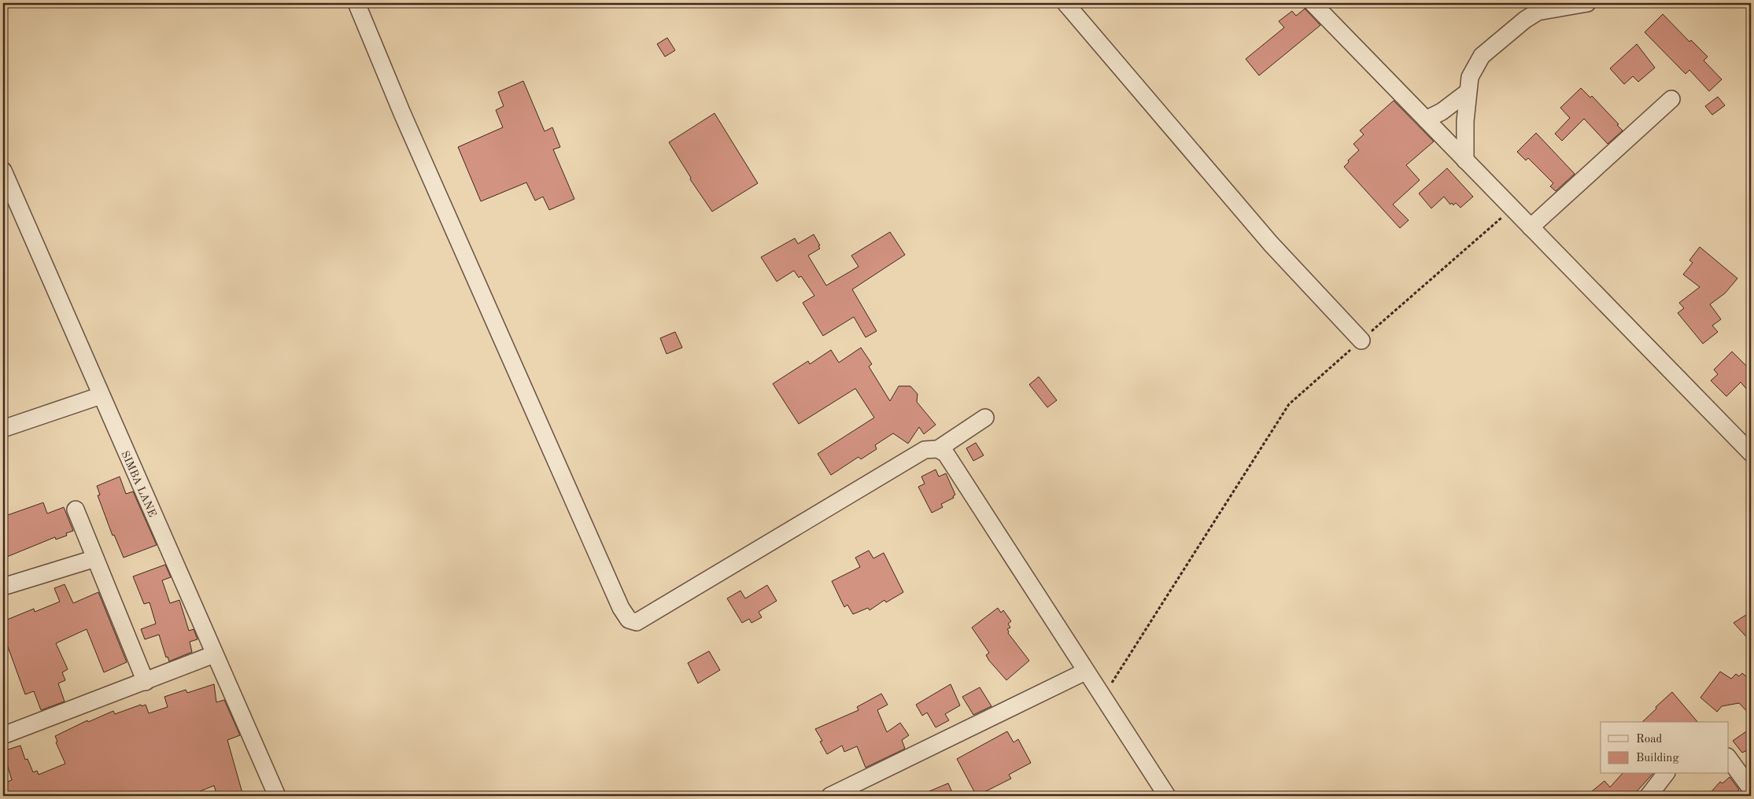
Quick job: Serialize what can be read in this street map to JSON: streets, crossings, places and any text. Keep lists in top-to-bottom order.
{
  "streets": {
    "street": ["SIMBA LANE"]
  },
  "legend": ["Road", "Building"]
}
